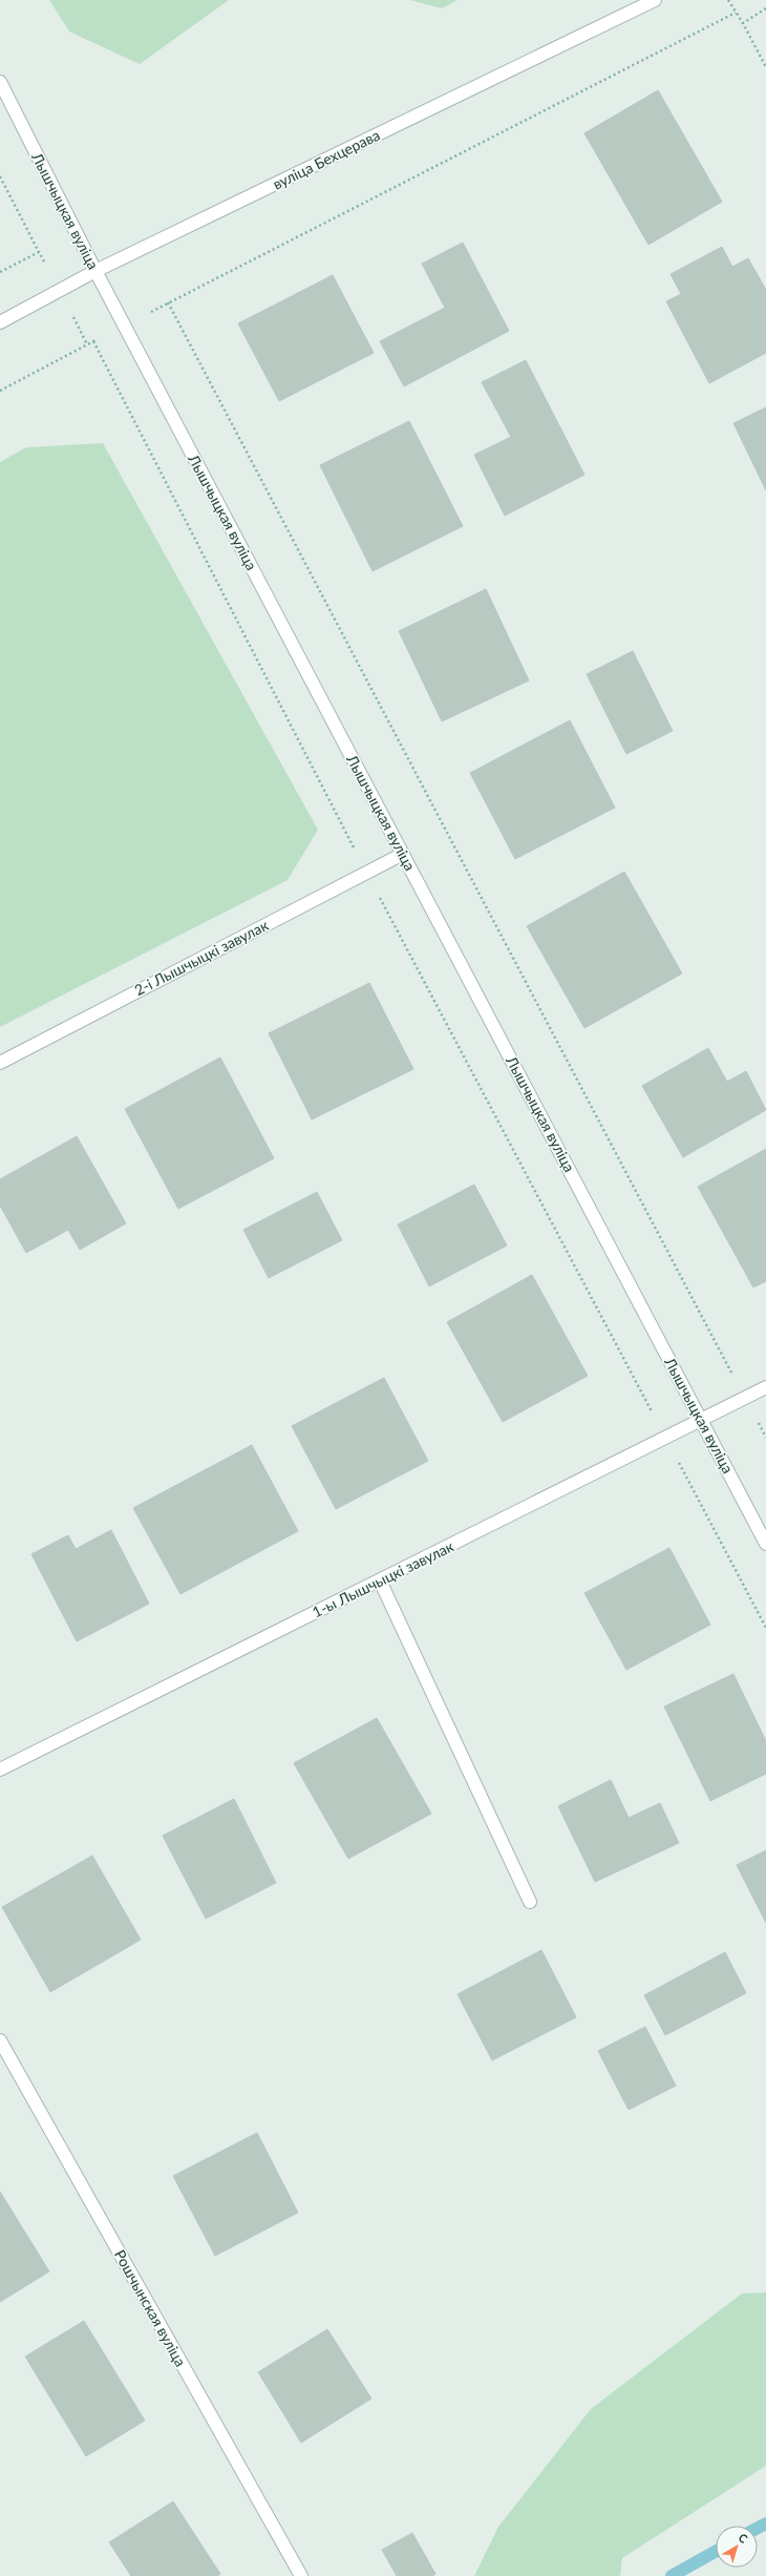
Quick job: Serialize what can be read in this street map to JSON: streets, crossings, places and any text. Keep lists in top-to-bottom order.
{
  "streets": {
    "street": [
      "вуліца Бехцерава",
      "Лышчыцкая вуліца",
      "2-і Лышчыцкі завулак",
      "1-ы Лышчыцкі завулак",
      "Рошчынская вуліца"
    ]
  },
  "crossings": [
    ["вуліца Бехцерава", "Лышчыцкая вуліца"],
    ["Лышчыцкая вуліца", "2-і Лышчыцкі завулак"],
    ["Лышчыцкая вуліца", "1-ы Лышчыцкі завулак"]
  ],
  "north": "top right"
}
